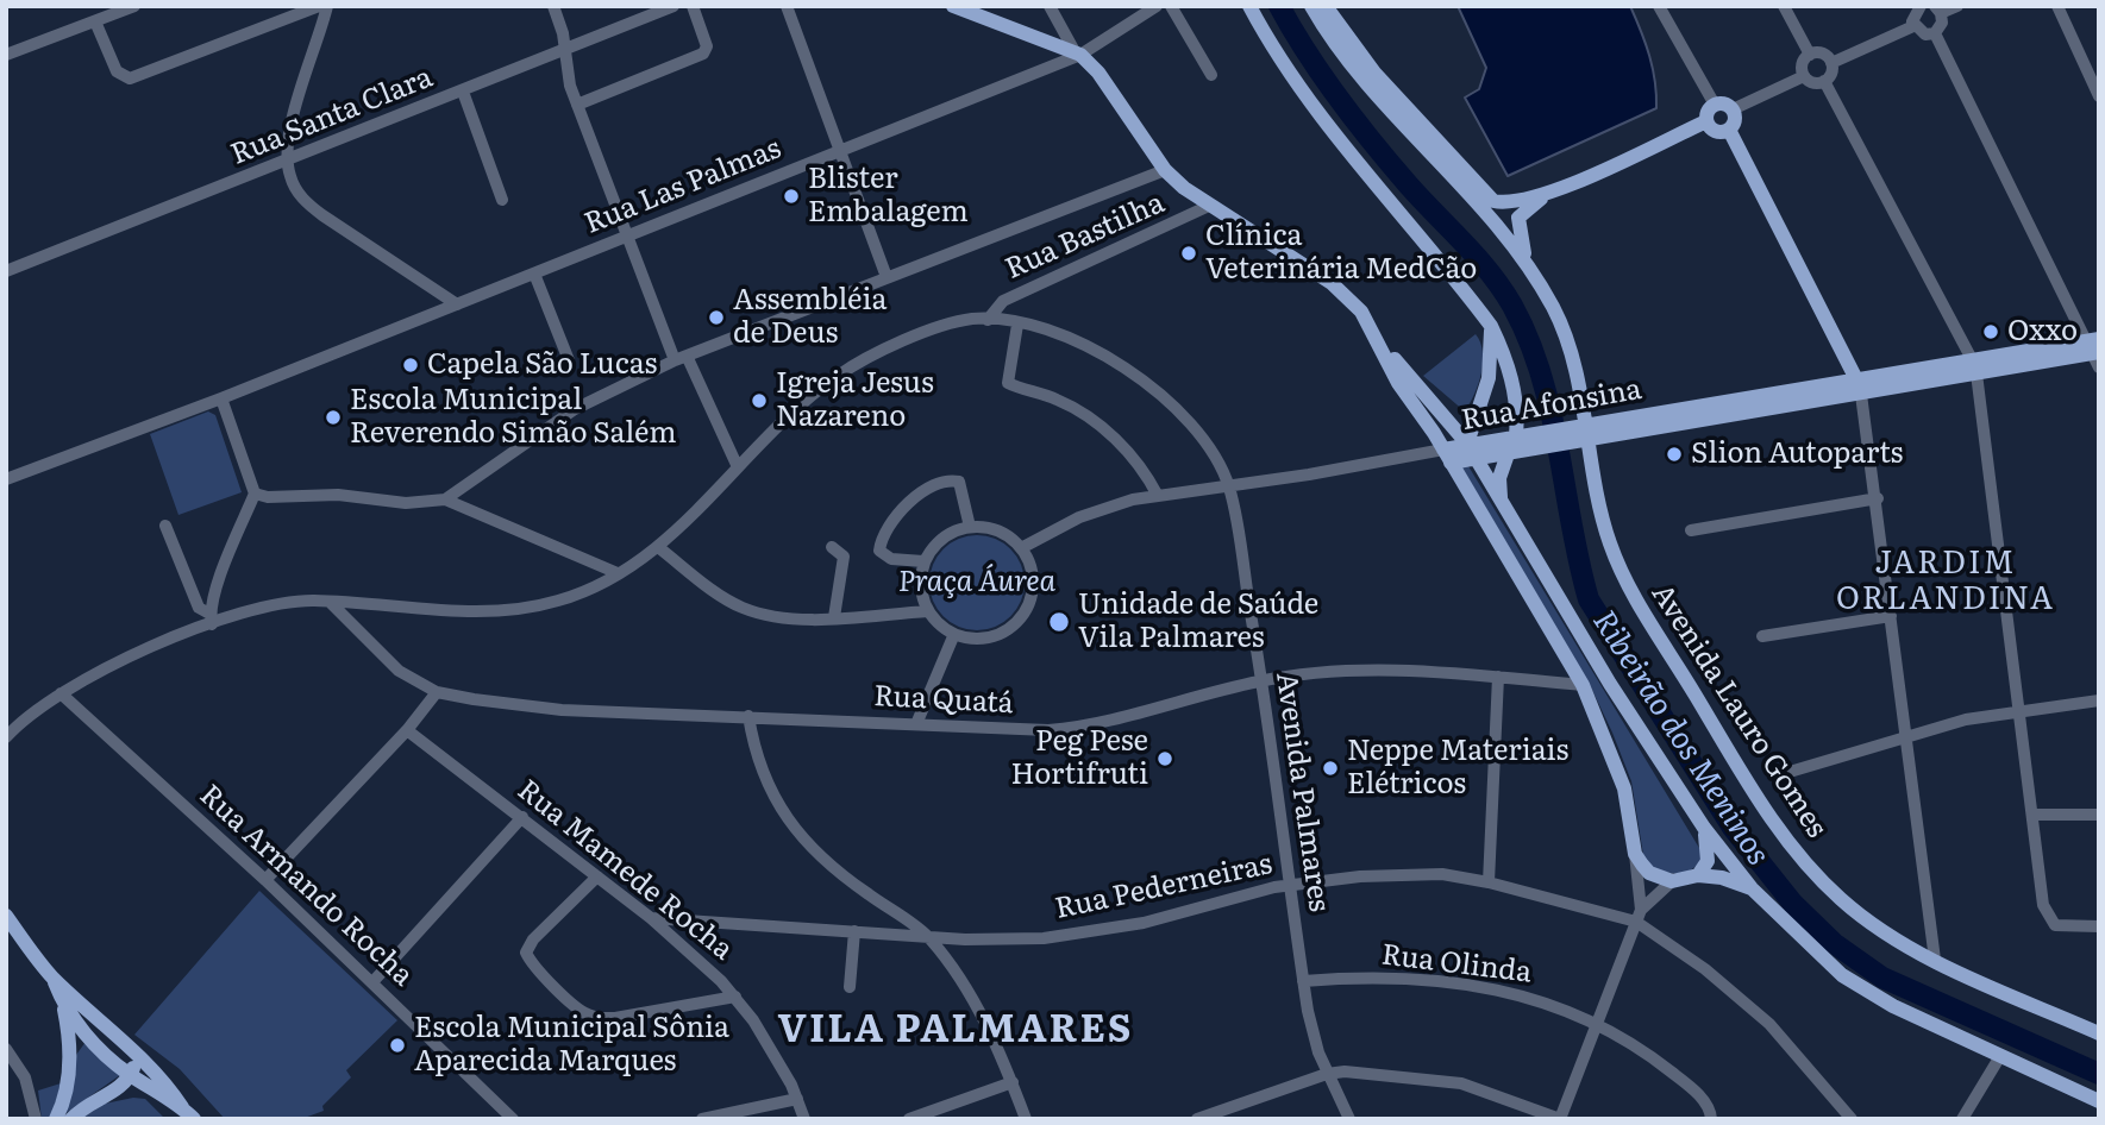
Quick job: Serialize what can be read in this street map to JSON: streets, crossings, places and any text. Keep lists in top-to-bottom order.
{
  "streets": {
    "main road": ["Rua Afonsina", "Avenida Lauro Gomes"],
    "street": [
      "Rua Santa Clara",
      "Rua Las Palmas",
      "Rua Bastilha",
      "Rua Quatá",
      "Avenida Palmares",
      "Rua Mamede Rocha",
      "Rua Armando Rocha",
      "Rua Pederneiras",
      "Rua Olinda"
    ]
  },
  "crossings": [
    ["Rua Bastilha", "Avenida Palmares"],
    ["Rua Afonsina", "Avenida Lauro Gomes"],
    ["Rua Afonsina", "Avenida Palmares"],
    ["Rua Quatá", "Avenida Palmares"],
    ["Avenida Palmares", "Rua Armando Rocha"],
    ["Avenida Palmares", "Rua Pederneiras"],
    ["Avenida Palmares", "Rua Olinda"],
    ["Rua Mamede Rocha", "Rua Pederneiras"]
  ],
  "districts": ["JARDIM ORLANDINA", "VILA PALMARES"],
  "water": ["Ribeirão dos Meninos"],
  "parks": ["Praça Áurea"],
  "places": [
    "Blister Embalagem",
    "Clínica Veterinária MedCão",
    "Assembléia de Deus",
    "Oxxo",
    "Capela São Lucas",
    "Igreja Jesus Nazareno",
    "Escola Municipal Reverendo Simão Salém",
    "Slion Autoparts",
    "Unidade de Saúde Vila Palmares",
    "Peg Pese Hortifruti",
    "Neppe Materiais Elétricos",
    "Escola Municipal Sônia Aparecida Marques"
  ]
}
